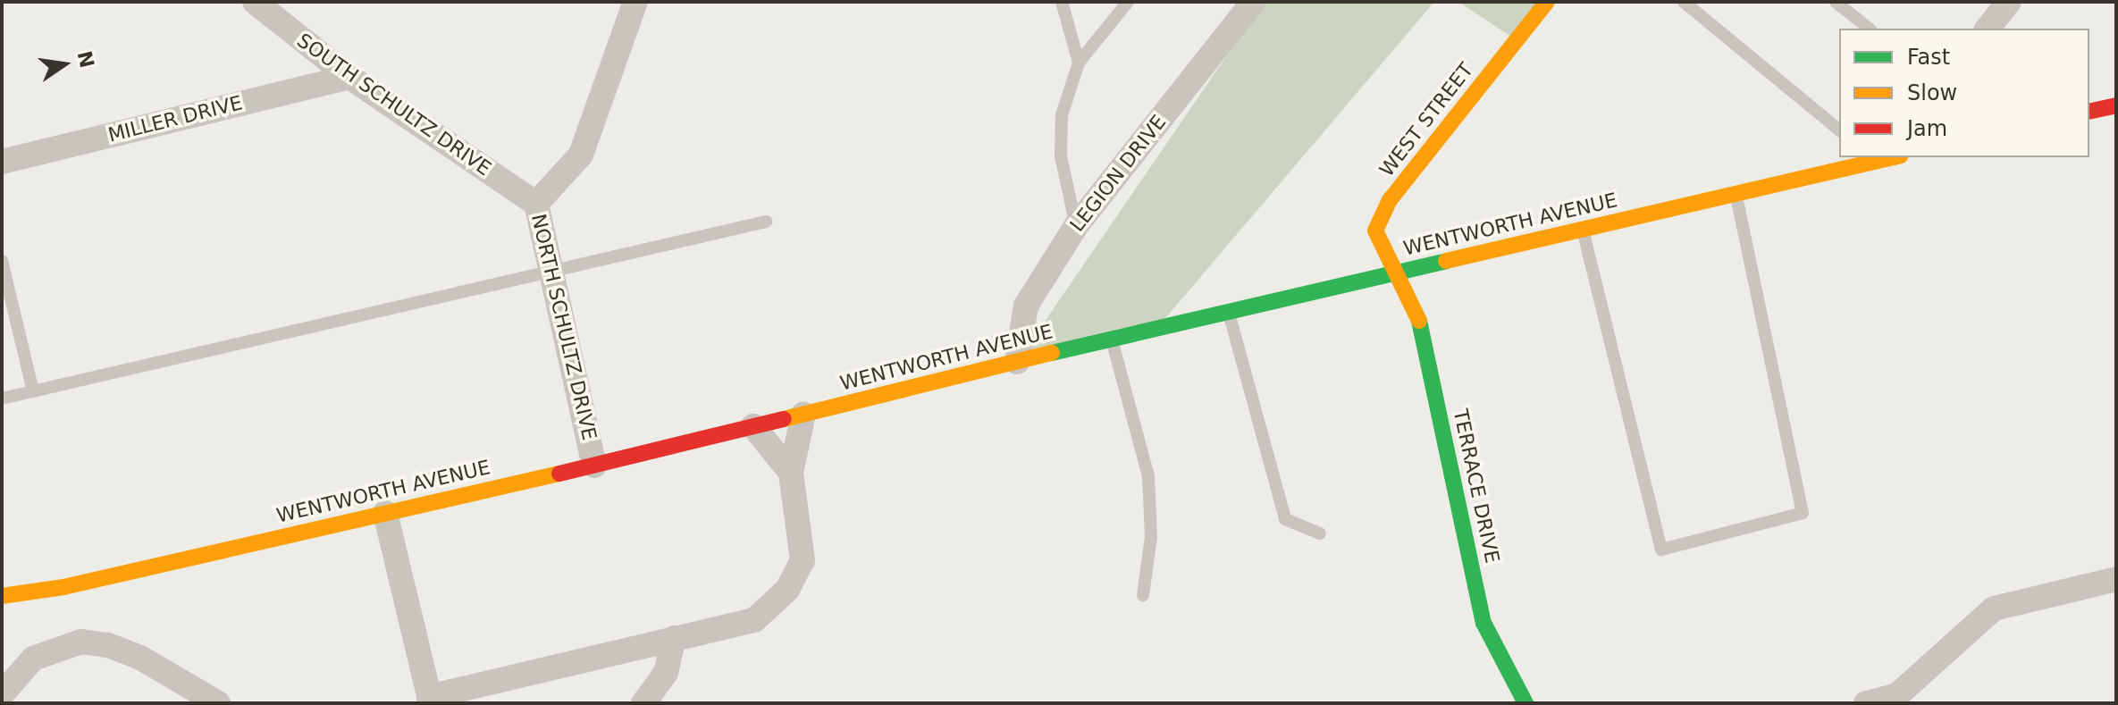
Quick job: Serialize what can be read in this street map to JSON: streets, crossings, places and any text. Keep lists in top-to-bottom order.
{
  "streets": {
    "street": [
      "SOUTH SCHULTZ DRIVE",
      "MILLER DRIVE",
      "WEST STREET",
      "LEGION DRIVE",
      "WENTWORTH AVENUE",
      "NORTH SCHULTZ DRIVE",
      "TERRACE DRIVE"
    ]
  },
  "crossings": [
    ["SOUTH SCHULTZ DRIVE", "MILLER DRIVE"],
    ["SOUTH SCHULTZ DRIVE", "NORTH SCHULTZ DRIVE"],
    ["WEST STREET", "WENTWORTH AVENUE"],
    ["WEST STREET", "TERRACE DRIVE"],
    ["LEGION DRIVE", "WENTWORTH AVENUE"],
    ["WENTWORTH AVENUE", "NORTH SCHULTZ DRIVE"],
    ["WENTWORTH AVENUE", "TERRACE DRIVE"]
  ],
  "legend": ["Fast", "Slow", "Jam"],
  "north": "right"
}
